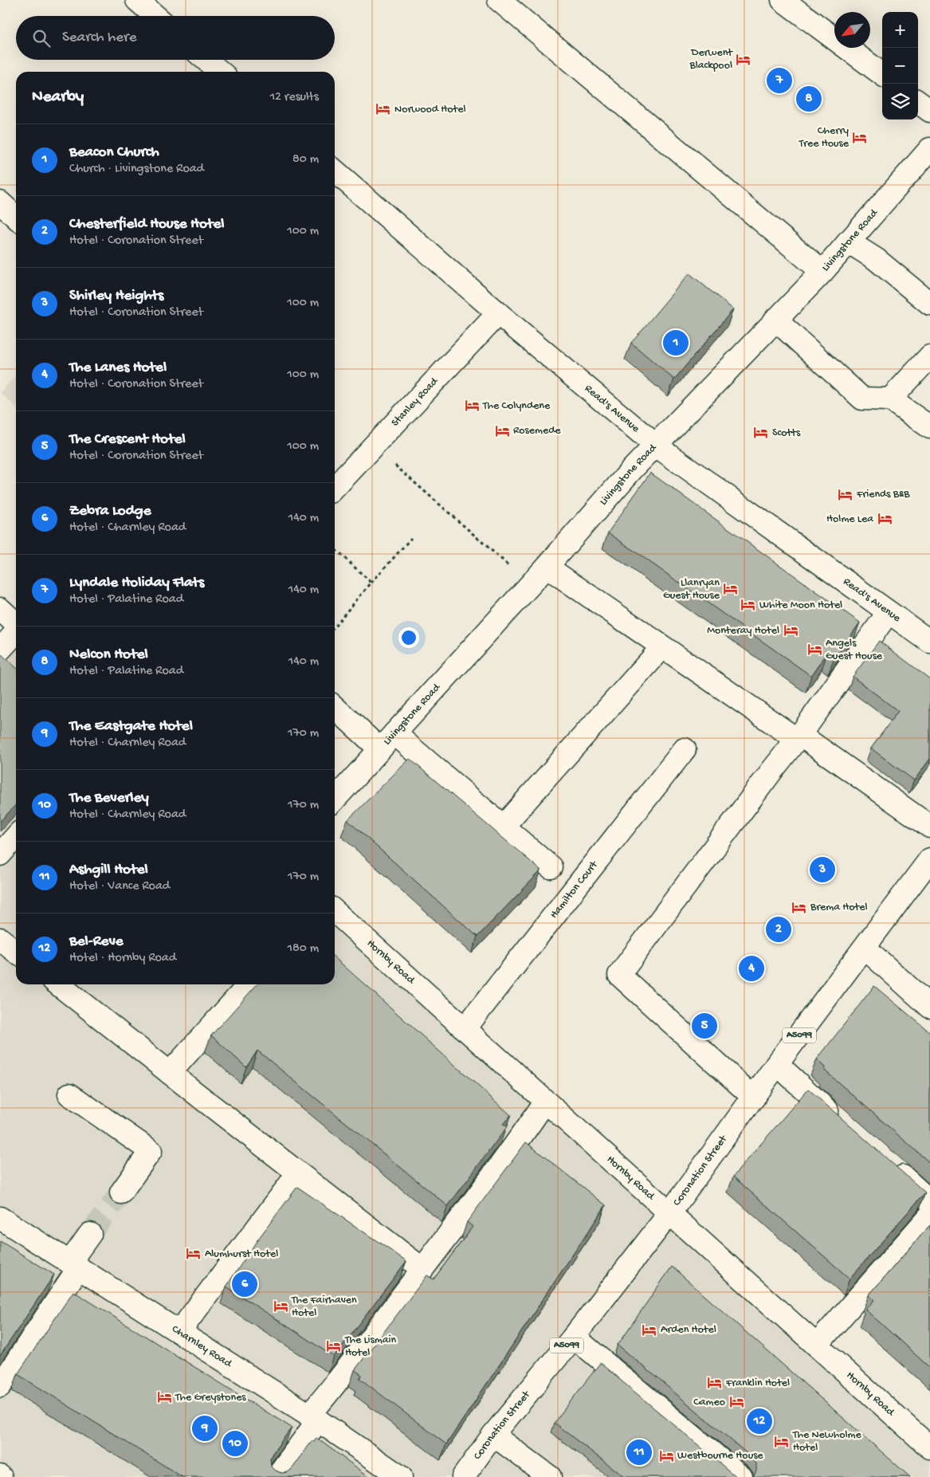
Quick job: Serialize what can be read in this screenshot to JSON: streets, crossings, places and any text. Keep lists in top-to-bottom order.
{
  "streets": {
    "street": [
      "Livingstone Road",
      "Stanley Road",
      "Read's Avenue",
      "Hamilton Court",
      "Hornby Road",
      "A5099",
      "Coronation Street",
      "Charnley Road"
    ]
  },
  "crossings": [
    ["Livingstone Road", "Read's Avenue"],
    ["Stanley Road", "Read's Avenue"],
    ["Hamilton Court", "Hornby Road"],
    ["Hornby Road", "Coronation Street"]
  ],
  "places": {
    "hotel": [
      "Derwent Blackpool",
      "Norwood Hotel",
      "Cherry Tree House",
      "The Colyndene",
      "Rosemede",
      "Scotts",
      "Friends B&B",
      "Holme Lea",
      "Llanryan Guest House",
      "White Moon Hotel",
      "Monteray Hotel",
      "Angels Guest House",
      "Brema Hotel",
      "Alumhurst Hotel",
      "The Fairhaven Hotel",
      "Arden Hotel",
      "The Lismain Hotel",
      "Franklin Hotel",
      "The Greystones",
      "Cameo",
      "The Newholme Hotel",
      "Westbourne House"
    ]
  },
  "north": "bottom left",
  "page": {
    "map_buttons": ["+", "−"],
    "search": "Search here",
    "pins": [
      "7",
      "8",
      "1",
      "3",
      "2",
      "4",
      "5",
      "6",
      "12",
      "9",
      "10",
      "11"
    ],
    "heading": ["Nearby", "12 results"],
    "list": [
      {
        "mark": "1",
        "name": "Beacon Church",
        "note": "Church · Livingstone Road",
        "value": "80 m"
      },
      {
        "mark": "2",
        "name": "Chesterfield House Hotel",
        "note": "Hotel · Coronation Street",
        "value": "100 m"
      },
      {
        "mark": "3",
        "name": "Shirley Heights",
        "note": "Hotel · Coronation Street",
        "value": "100 m"
      },
      {
        "mark": "4",
        "name": "The Lanes Hotel",
        "note": "Hotel · Coronation Street",
        "value": "100 m"
      },
      {
        "mark": "5",
        "name": "The Crescent Hotel",
        "note": "Hotel · Coronation Street",
        "value": "100 m"
      },
      {
        "mark": "6",
        "name": "Zebra Lodge",
        "note": "Hotel · Charnley Road",
        "value": "140 m"
      },
      {
        "mark": "7",
        "name": "Lyndale Holiday Flats",
        "note": "Hotel · Palatine Road",
        "value": "140 m"
      },
      {
        "mark": "8",
        "name": "Nelcon Hotel",
        "note": "Hotel · Palatine Road",
        "value": "140 m"
      },
      {
        "mark": "9",
        "name": "The Eastgate Hotel",
        "note": "Hotel · Charnley Road",
        "value": "170 m"
      },
      {
        "mark": "10",
        "name": "The Beverley",
        "note": "Hotel · Charnley Road",
        "value": "170 m"
      },
      {
        "mark": "11",
        "name": "Ashgill Hotel",
        "note": "Hotel · Vance Road",
        "value": "170 m"
      },
      {
        "mark": "12",
        "name": "Bel-Reve",
        "note": "Hotel · Hornby Road",
        "value": "180 m"
      }
    ]
  }
}
